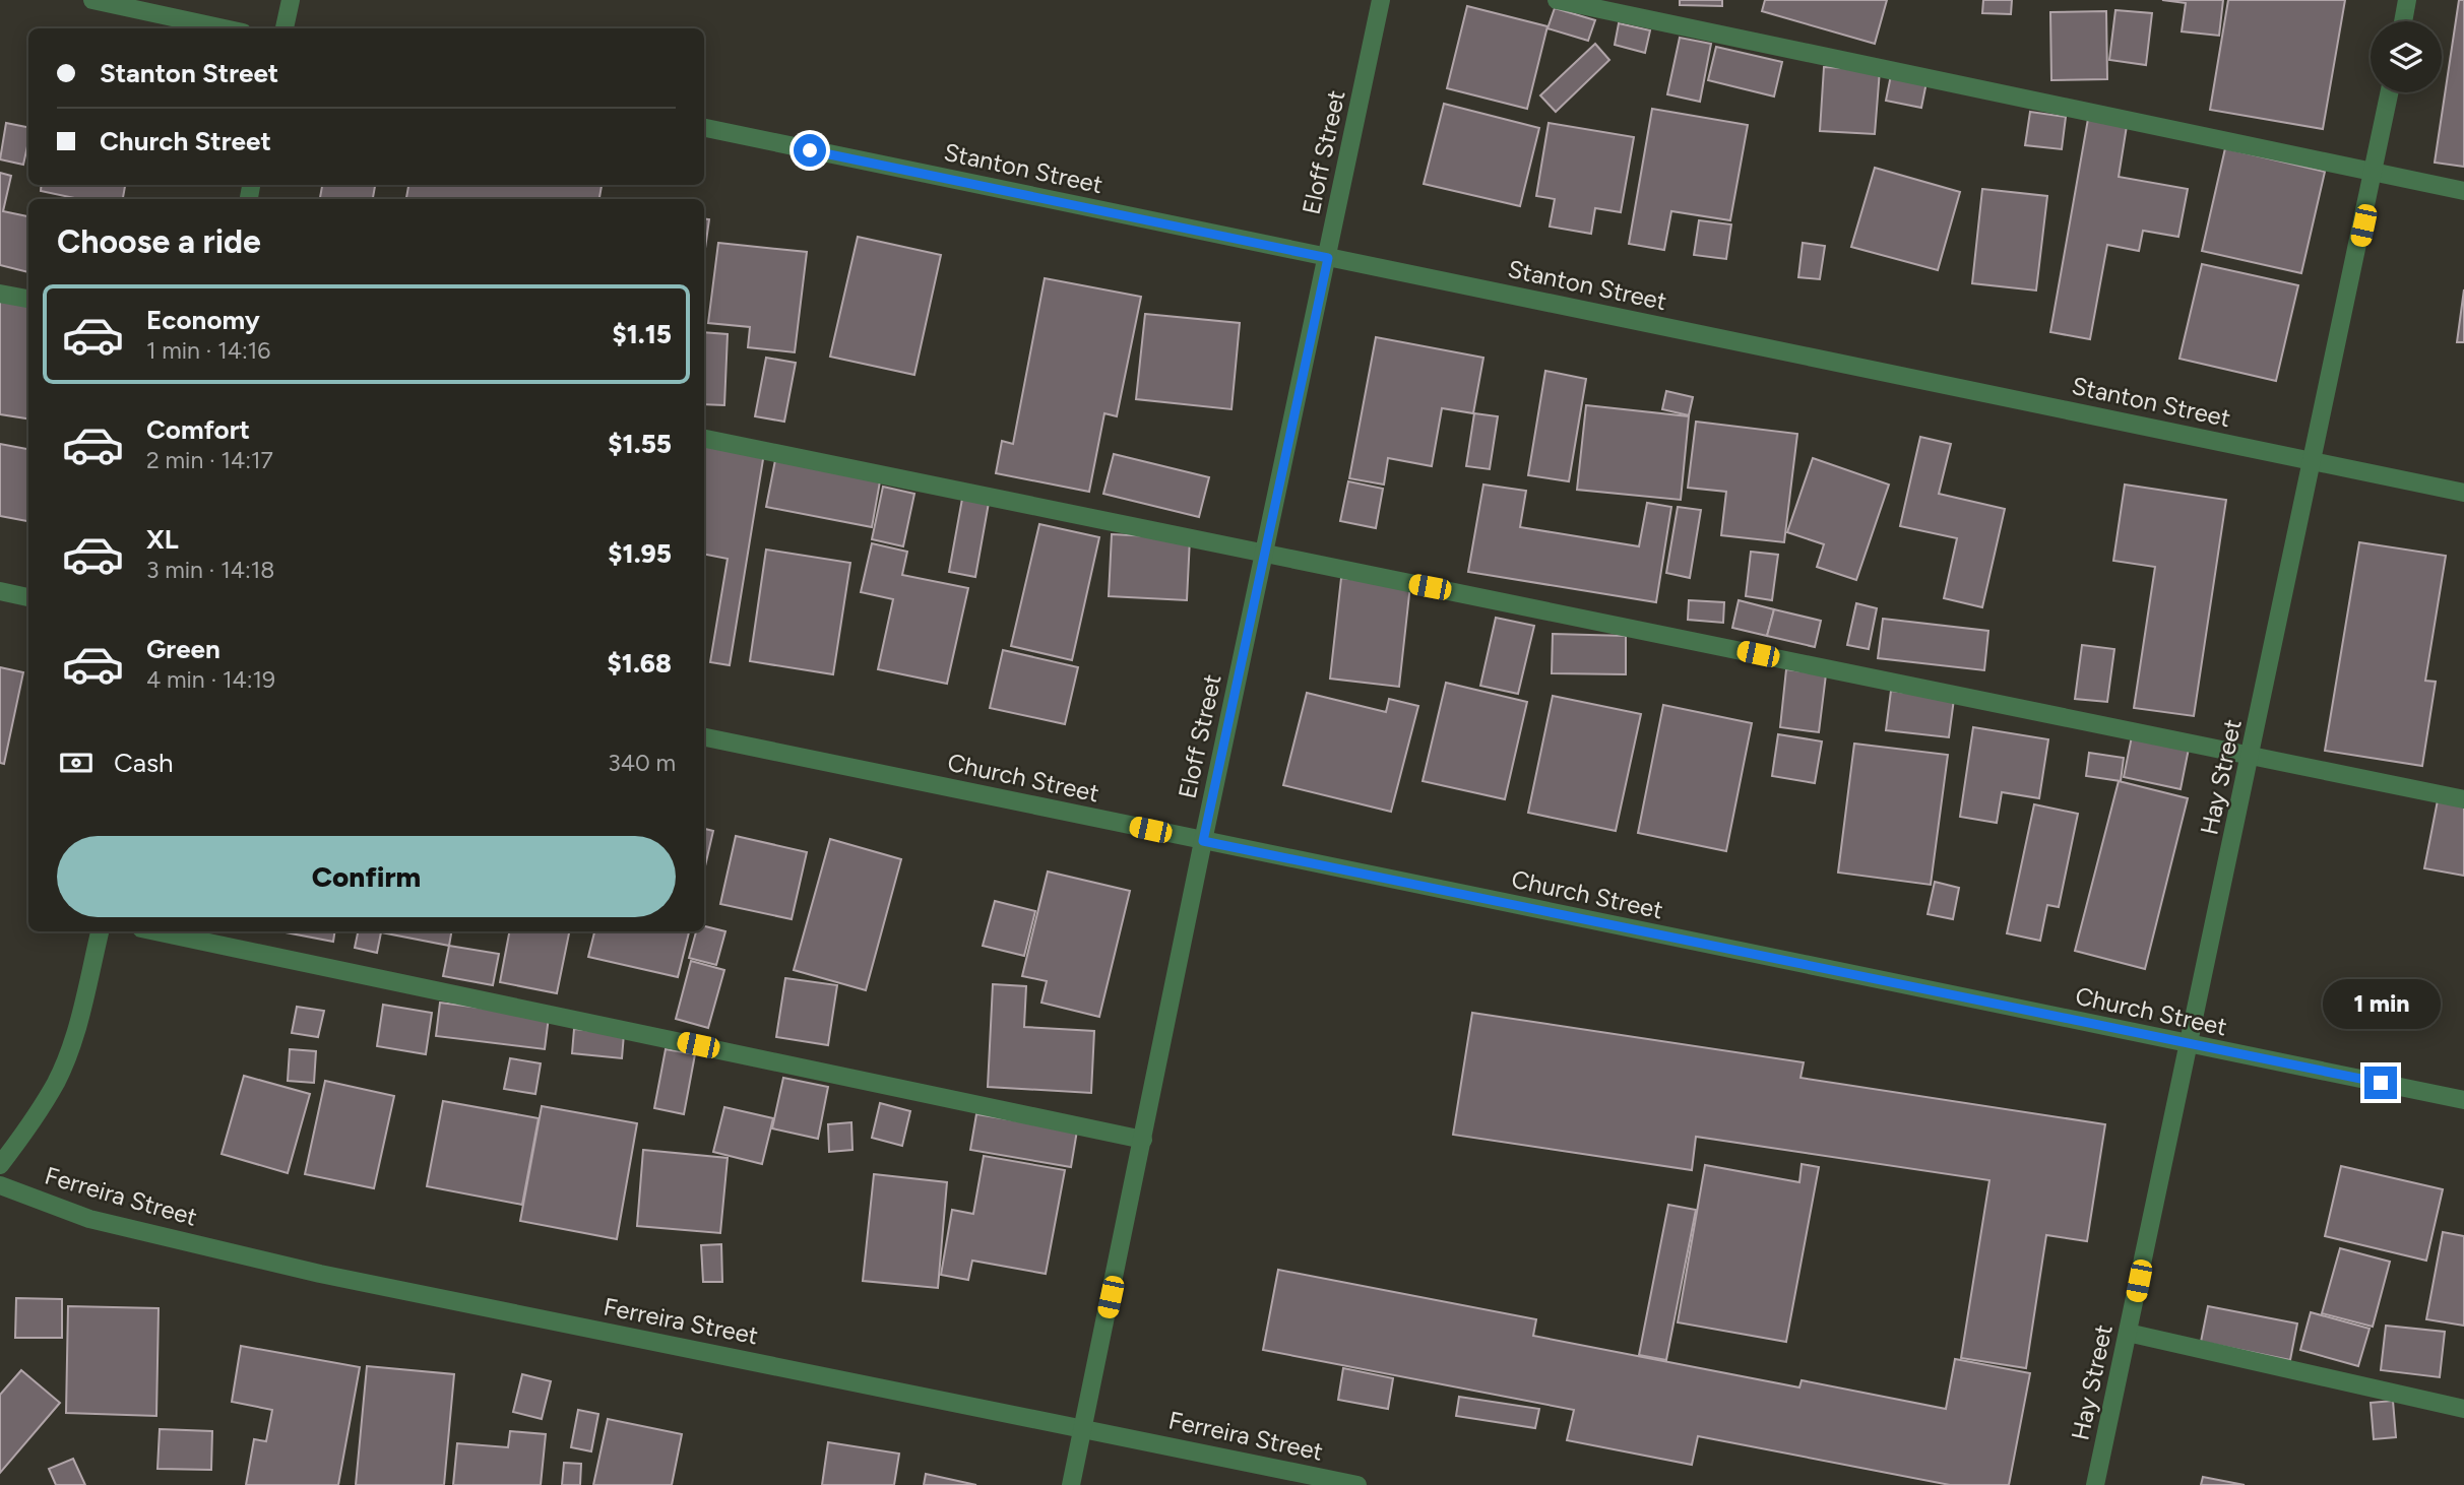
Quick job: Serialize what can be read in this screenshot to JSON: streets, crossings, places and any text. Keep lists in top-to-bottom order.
{
  "streets": {
    "street": [
      "Eloff Street",
      "Stanton Street",
      "Hay Street",
      "Church Street",
      "Ferreira Street"
    ]
  },
  "crossings": [
    ["Eloff Street", "Stanton Street"],
    ["Eloff Street", "Church Street"],
    ["Eloff Street", "Ferreira Street"],
    ["Stanton Street", "Hay Street"],
    ["Hay Street", "Church Street"]
  ],
  "page": {
    "banner": ["Stanton Street", "Church Street"],
    "heading": "Choose a ride",
    "list": [
      {
        "name": "Economy",
        "note": "1 min · 14:16",
        "value": "$1.15"
      },
      {
        "name": "Comfort",
        "note": "2 min · 14:17",
        "value": "$1.55"
      },
      {
        "name": "XL",
        "note": "3 min · 14:18",
        "value": "$1.95"
      },
      {
        "name": "Green",
        "note": "4 min · 14:19",
        "value": "$1.68"
      }
    ],
    "pay": ["Cash", "340 m"],
    "buttons": "Confirm",
    "bubble": "1 min"
  }
}
